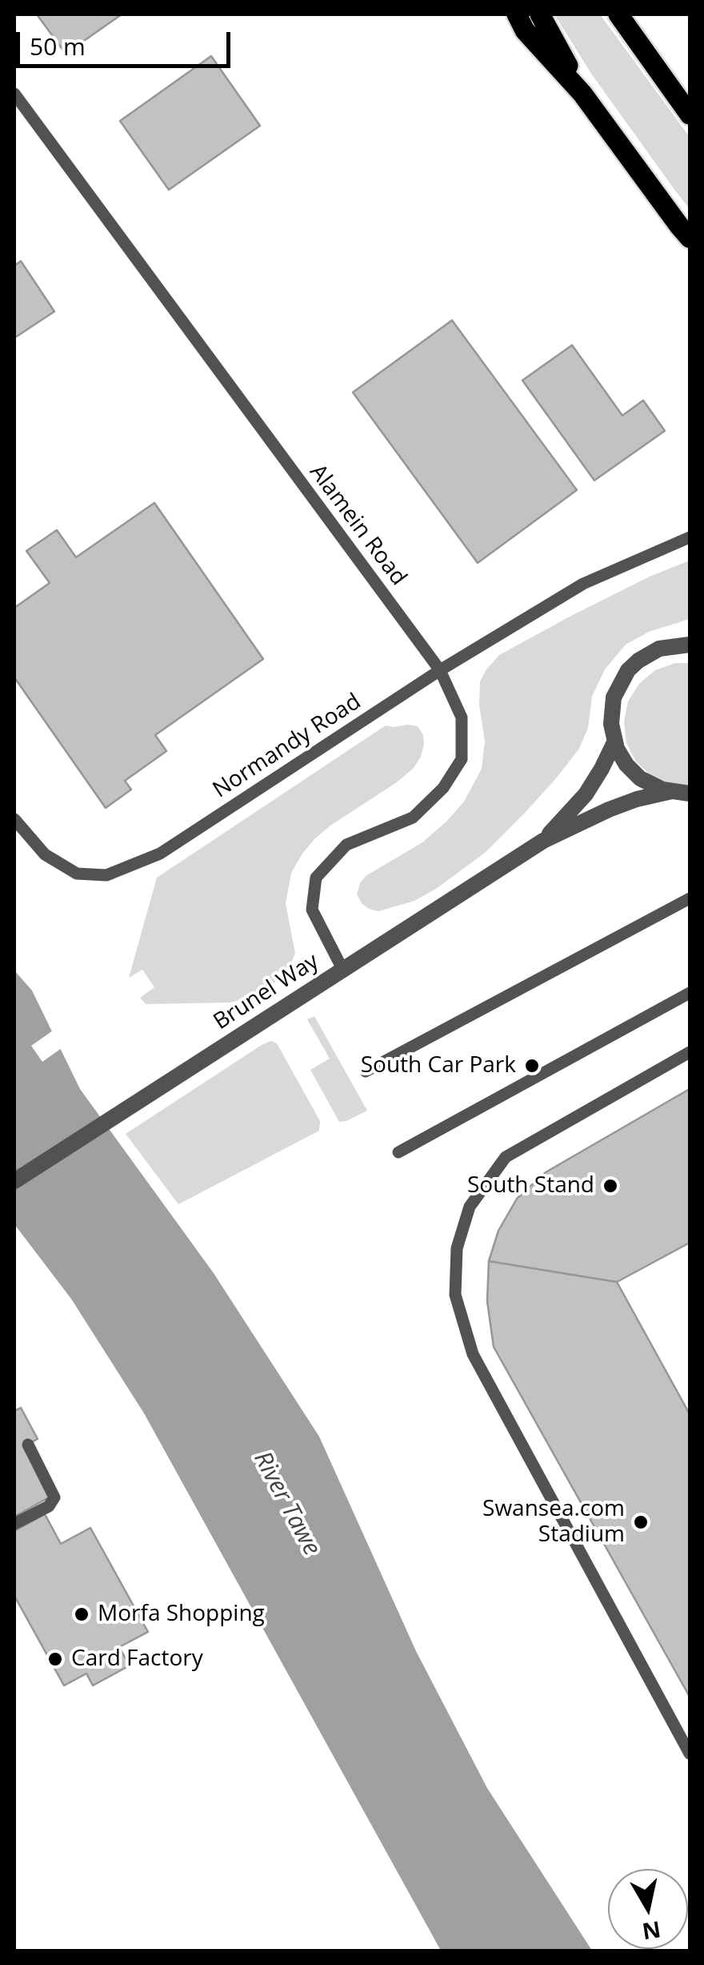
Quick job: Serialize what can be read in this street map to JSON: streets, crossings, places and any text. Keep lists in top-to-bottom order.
{
  "streets": {
    "street": ["Brunel Way"],
    "lane": ["Alamein Road", "Normandy Road"]
  },
  "crossings": [
    ["Alamein Road", "Normandy Road"],
    ["Alamein Road", "Brunel Way"]
  ],
  "water": ["River Tawe"],
  "places": [
    "South Car Park",
    "South Stand",
    "Swansea.com Stadium",
    "Morfa Shopping",
    "Card Factory"
  ],
  "scale_bar": "50 m",
  "north": "bottom"
}
